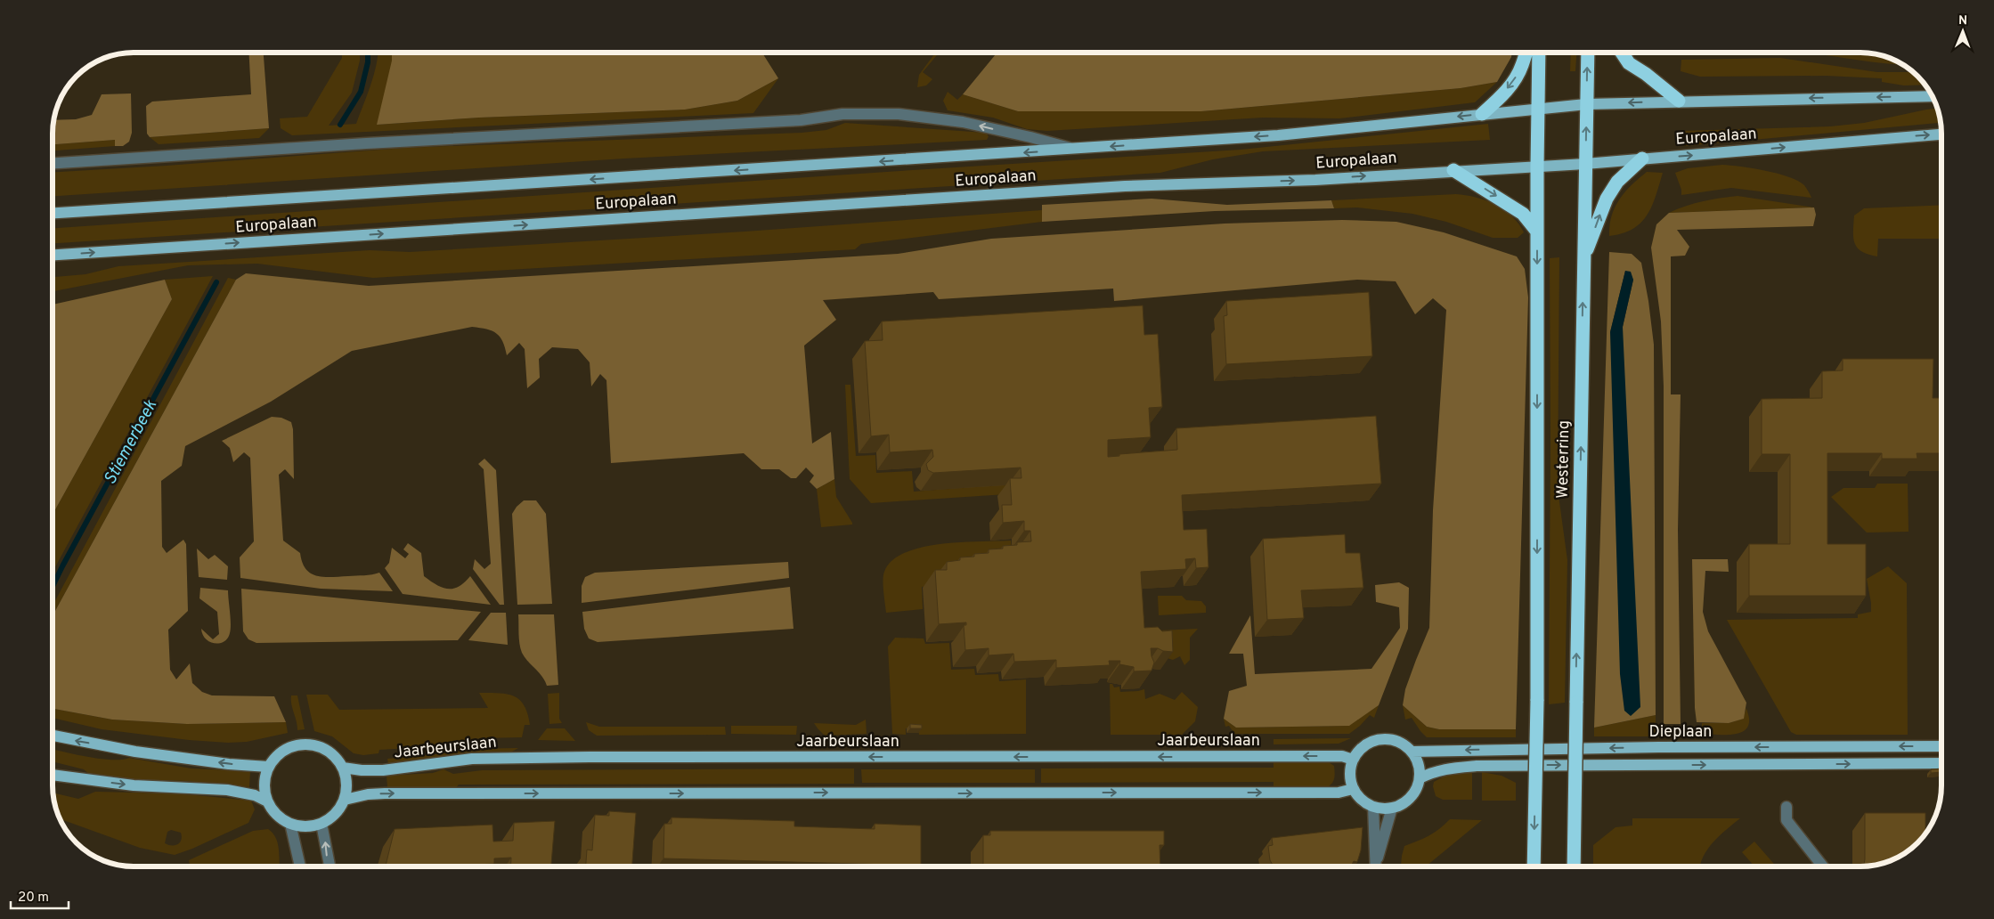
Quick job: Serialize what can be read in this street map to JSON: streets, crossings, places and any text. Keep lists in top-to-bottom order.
{
  "streets": {
    "highway": ["Westerring"],
    "main road": ["Europalaan", "Dieplaan", "Jaarbeurslaan"]
  },
  "crossings": [
    ["Europalaan", "Westerring"],
    ["Dieplaan", "Jaarbeurslaan"]
  ],
  "water": ["Stiemerbeek"],
  "scale_bar": "20 m",
  "north": "top"
}
